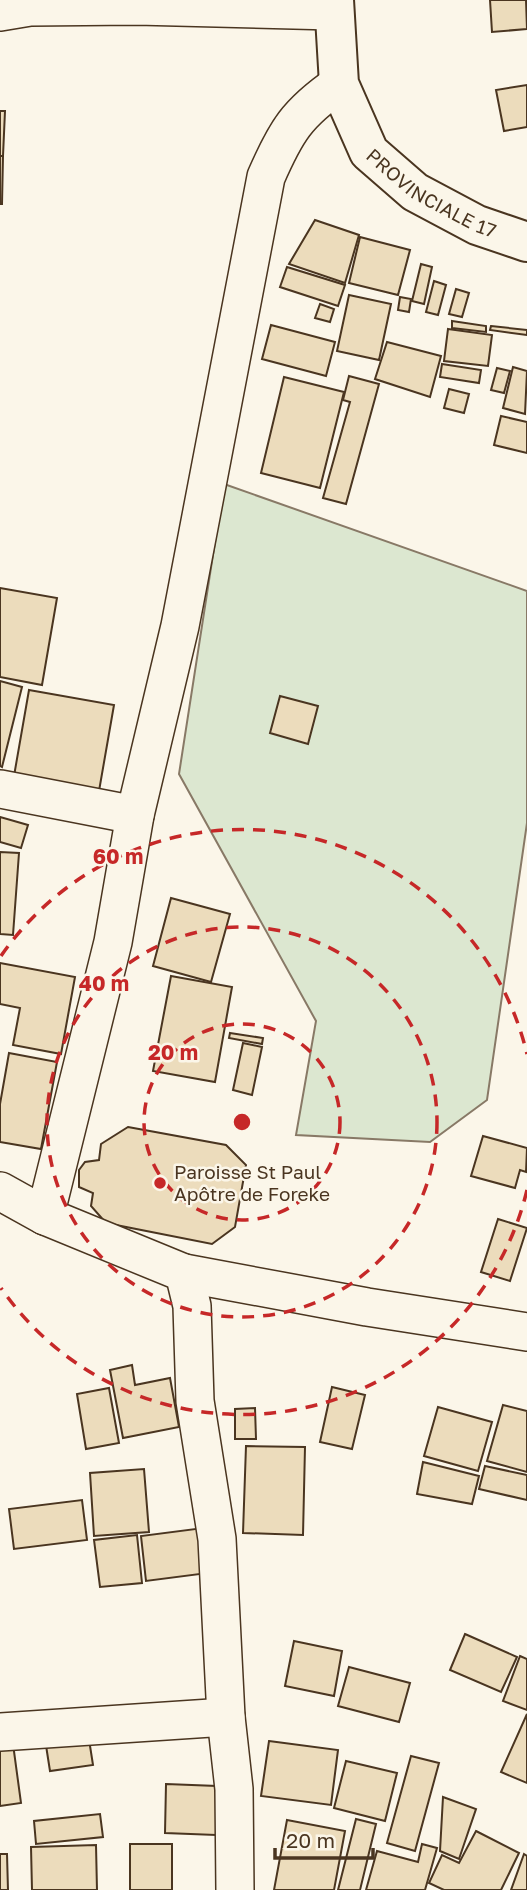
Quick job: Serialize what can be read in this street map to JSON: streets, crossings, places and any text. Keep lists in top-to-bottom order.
{
  "streets": {
    "main road": ["PROVINCIALE 17"]
  },
  "places": ["Paroisse St Paul Apôtre de Foreke"],
  "scale_bar": "20 m",
  "rings": ["60 m", "40 m", "20 m"]
}
